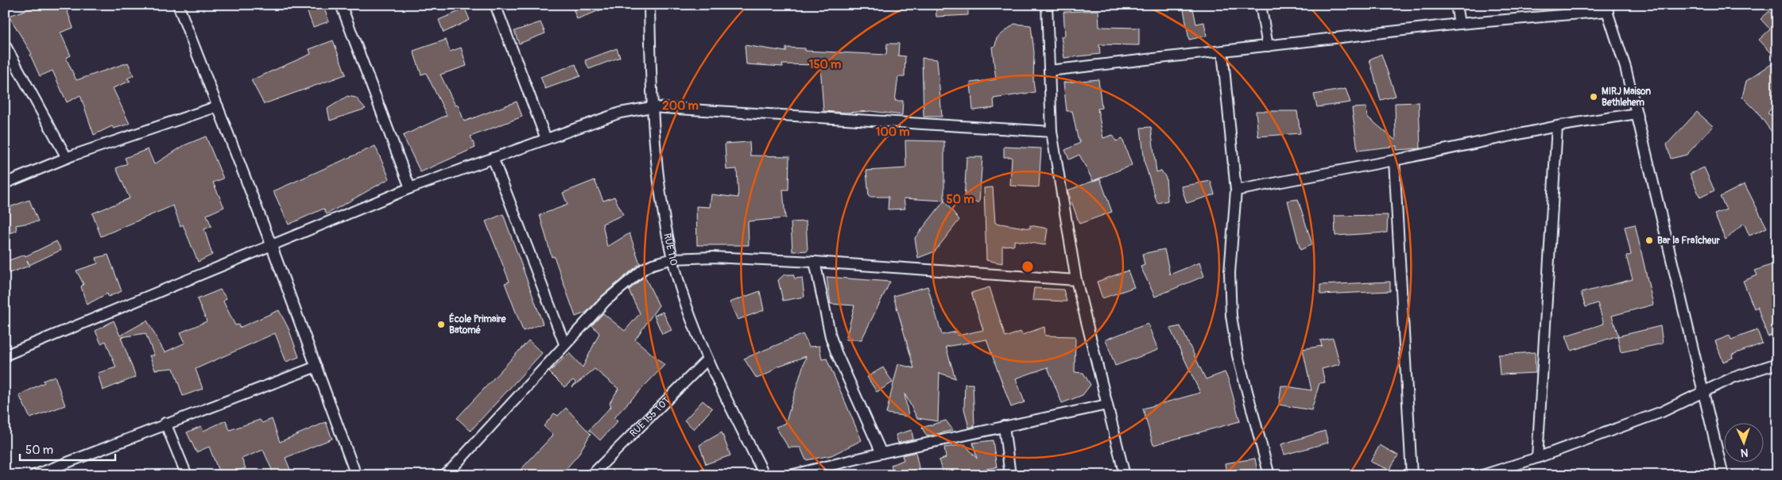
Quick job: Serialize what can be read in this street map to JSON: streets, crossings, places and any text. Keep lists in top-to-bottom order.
{
  "streets": {
    "street": ["RUE 110", "RUE 155 TOT"]
  },
  "crossings": [
    ["RUE 110", "RUE 155 TOT"]
  ],
  "places": ["MIRJ Maison Bethlehem", "Bar la Fraîcheur", "École Primaire Batomé"],
  "scale_bar": "50 m",
  "north": "bottom",
  "rings": [
    "150 m",
    "200 m",
    "100 m",
    "50 m"
  ]
}
